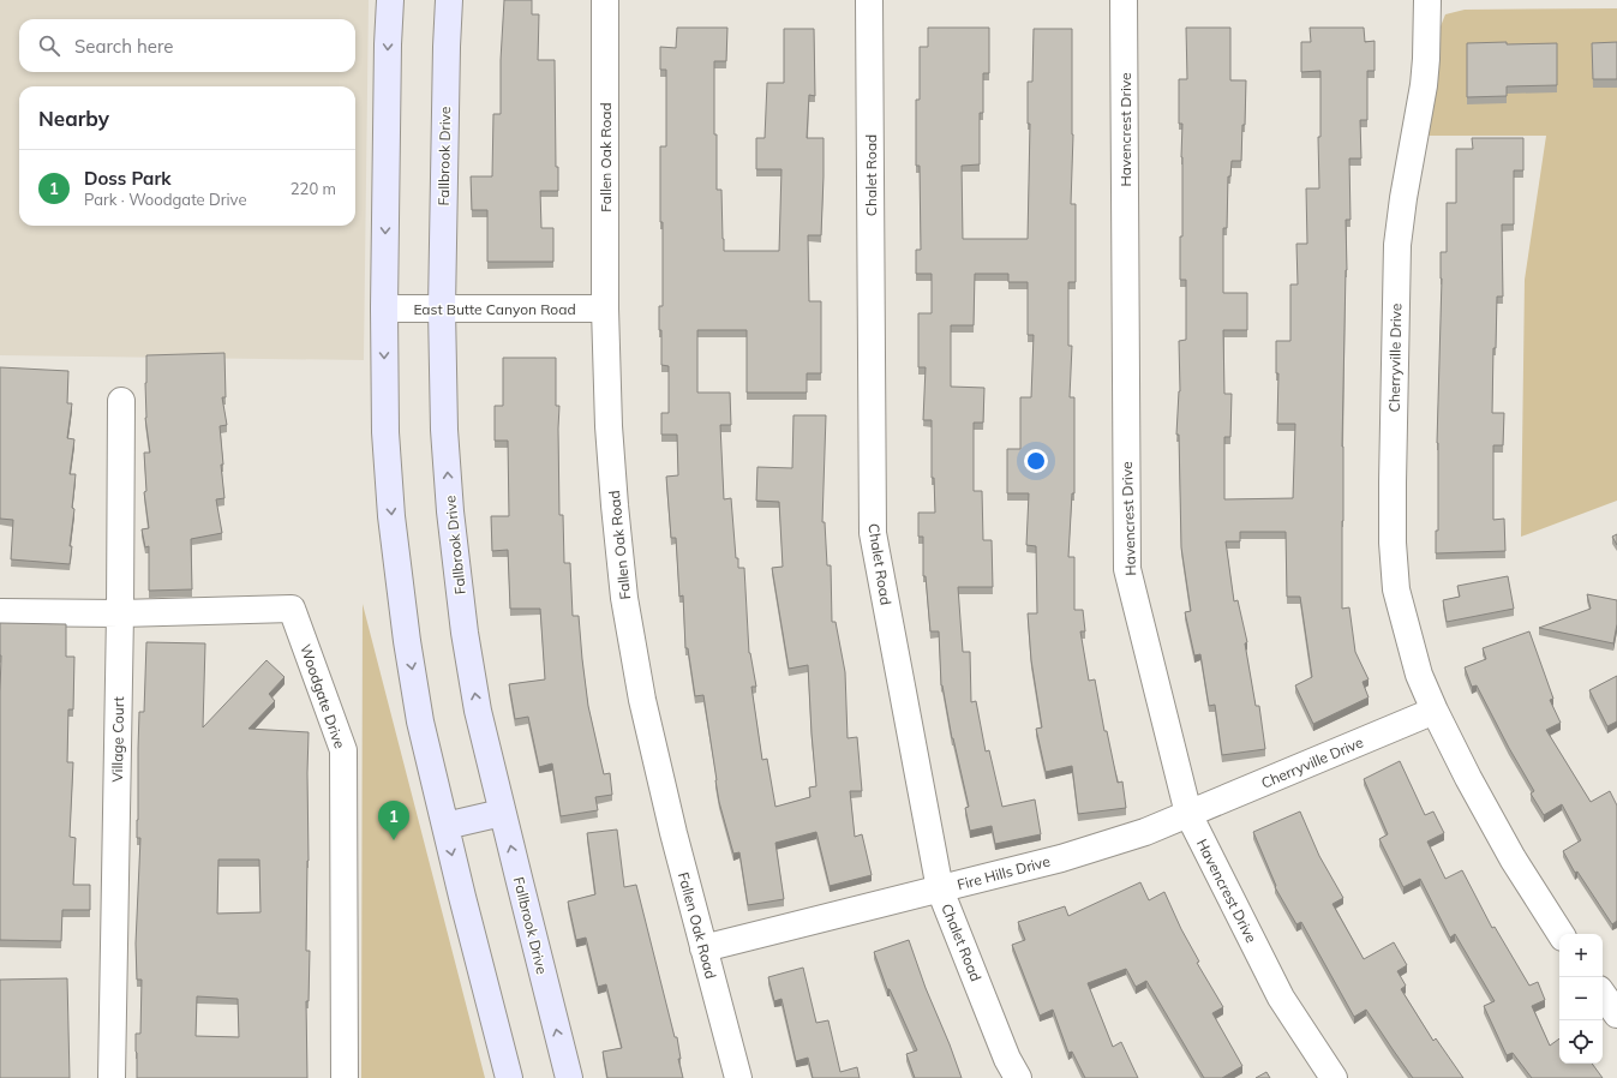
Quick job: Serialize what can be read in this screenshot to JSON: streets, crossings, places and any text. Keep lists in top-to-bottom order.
{
  "streets": {
    "main road": ["Fallbrook Drive"],
    "street": [
      "Havencrest Drive",
      "Fallen Oak Road",
      "Chalet Road",
      "East Butte Canyon Road",
      "Cherryville Drive",
      "Woodgate Drive",
      "Village Court",
      "Fire Hills Drive"
    ]
  },
  "crossings": [
    ["Havencrest Drive", "Cherryville Drive"],
    ["Havencrest Drive", "Fire Hills Drive"],
    ["Fallbrook Drive", "East Butte Canyon Road"],
    ["Fallen Oak Road", "East Butte Canyon Road"],
    ["Fallen Oak Road", "Fire Hills Drive"],
    ["Chalet Road", "Fire Hills Drive"],
    ["Cherryville Drive", "Fire Hills Drive"],
    ["Woodgate Drive", "Village Court"]
  ],
  "page": {
    "search": "Search here",
    "heading": "Nearby",
    "list": [
      {
        "mark": "1",
        "name": "Doss Park",
        "note": "Park · Woodgate Drive",
        "value": "220 m"
      }
    ],
    "pins": "1",
    "map_buttons": ["+", "−"]
  }
}
